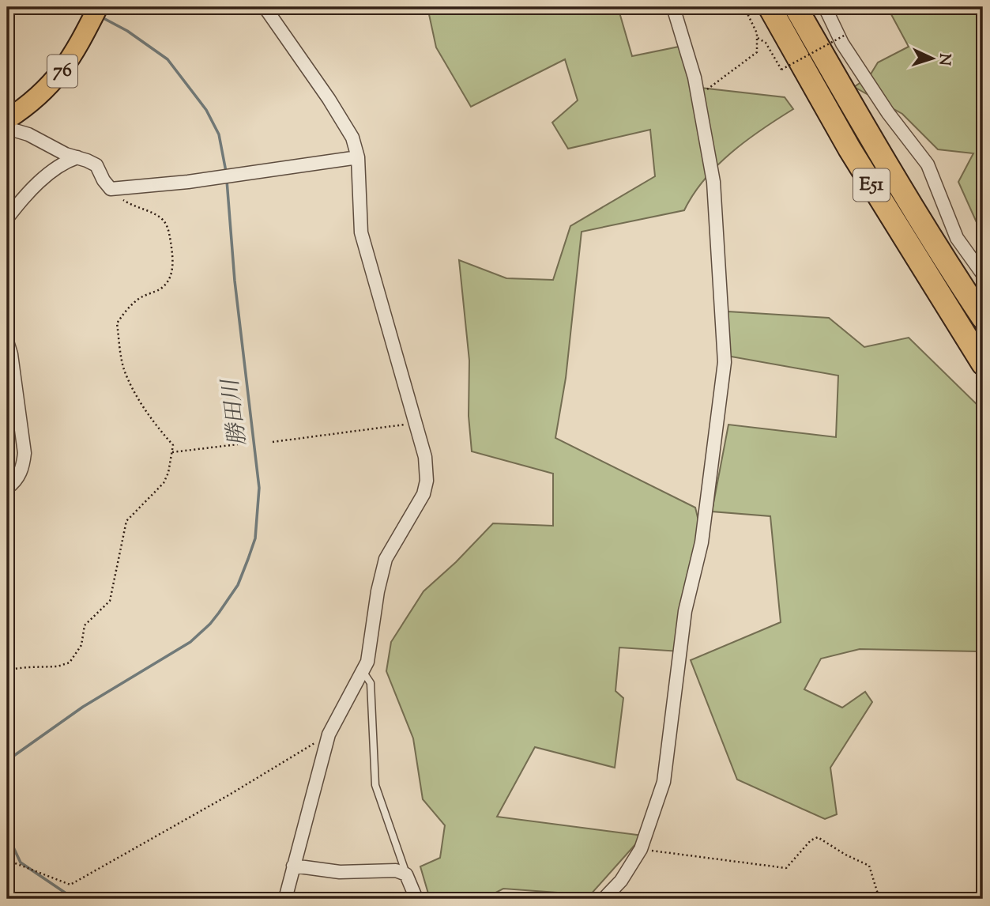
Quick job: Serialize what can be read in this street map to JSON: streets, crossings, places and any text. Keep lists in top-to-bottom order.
{
  "streets": {
    "highway": ["E51"],
    "main road": ["76"]
  },
  "water": ["勝田川"],
  "north": "right"
}
